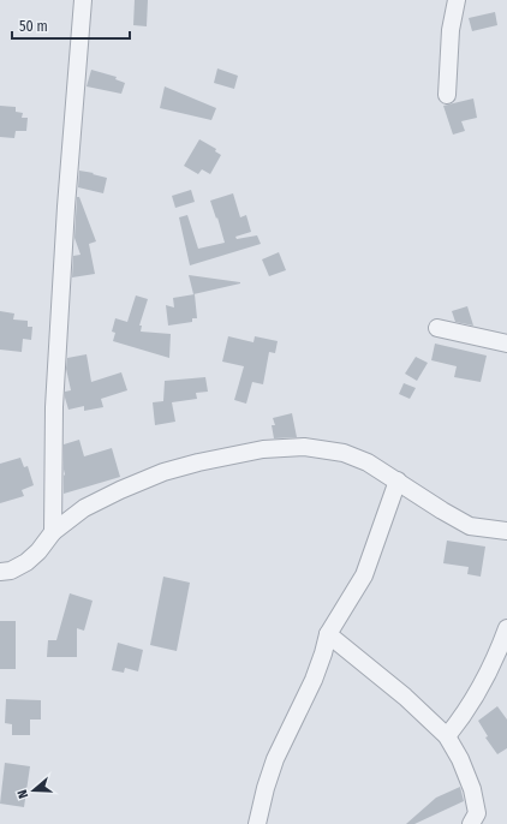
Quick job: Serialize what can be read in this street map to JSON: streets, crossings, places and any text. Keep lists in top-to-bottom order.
{
  "scale_bar": "50 m",
  "north": "left"
}
